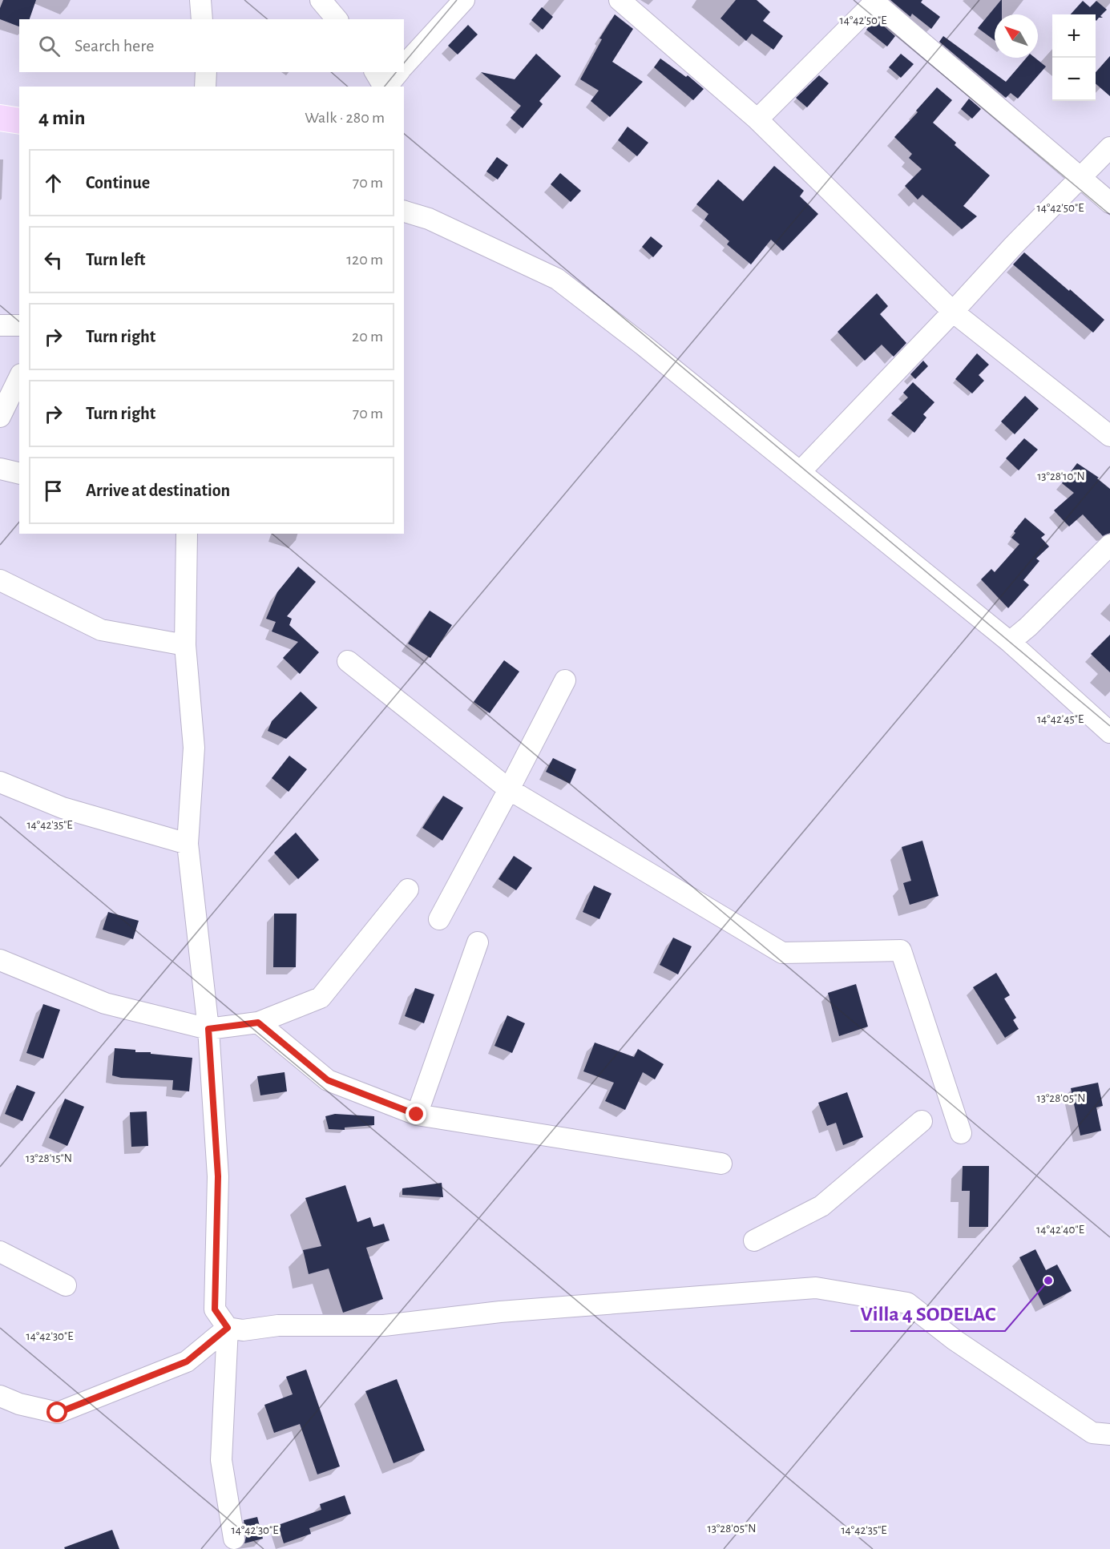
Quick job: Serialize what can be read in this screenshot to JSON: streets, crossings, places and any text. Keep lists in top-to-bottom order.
{
  "places": ["Villa 4 SODELAC"],
  "north": "top left",
  "page": {
    "map_buttons": ["+", "−"],
    "search": "Search here",
    "heading": ["4 min", "Walk · 280 m"],
    "list": [
      ["Continue", "70 m"],
      ["Turn left", "120 m"],
      ["Turn right", "20 m"],
      ["Turn right", "70 m"],
      "Arrive at destination"
    ]
  },
  "coordinates": [
    "14°42'50\"E",
    "13°28'10\"N",
    "14°42'45\"E",
    "14°42'35\"E",
    "13°28'05\"N",
    "13°28'15\"N",
    "14°42'40\"E",
    "14°42'30\"E"
  ]
}
